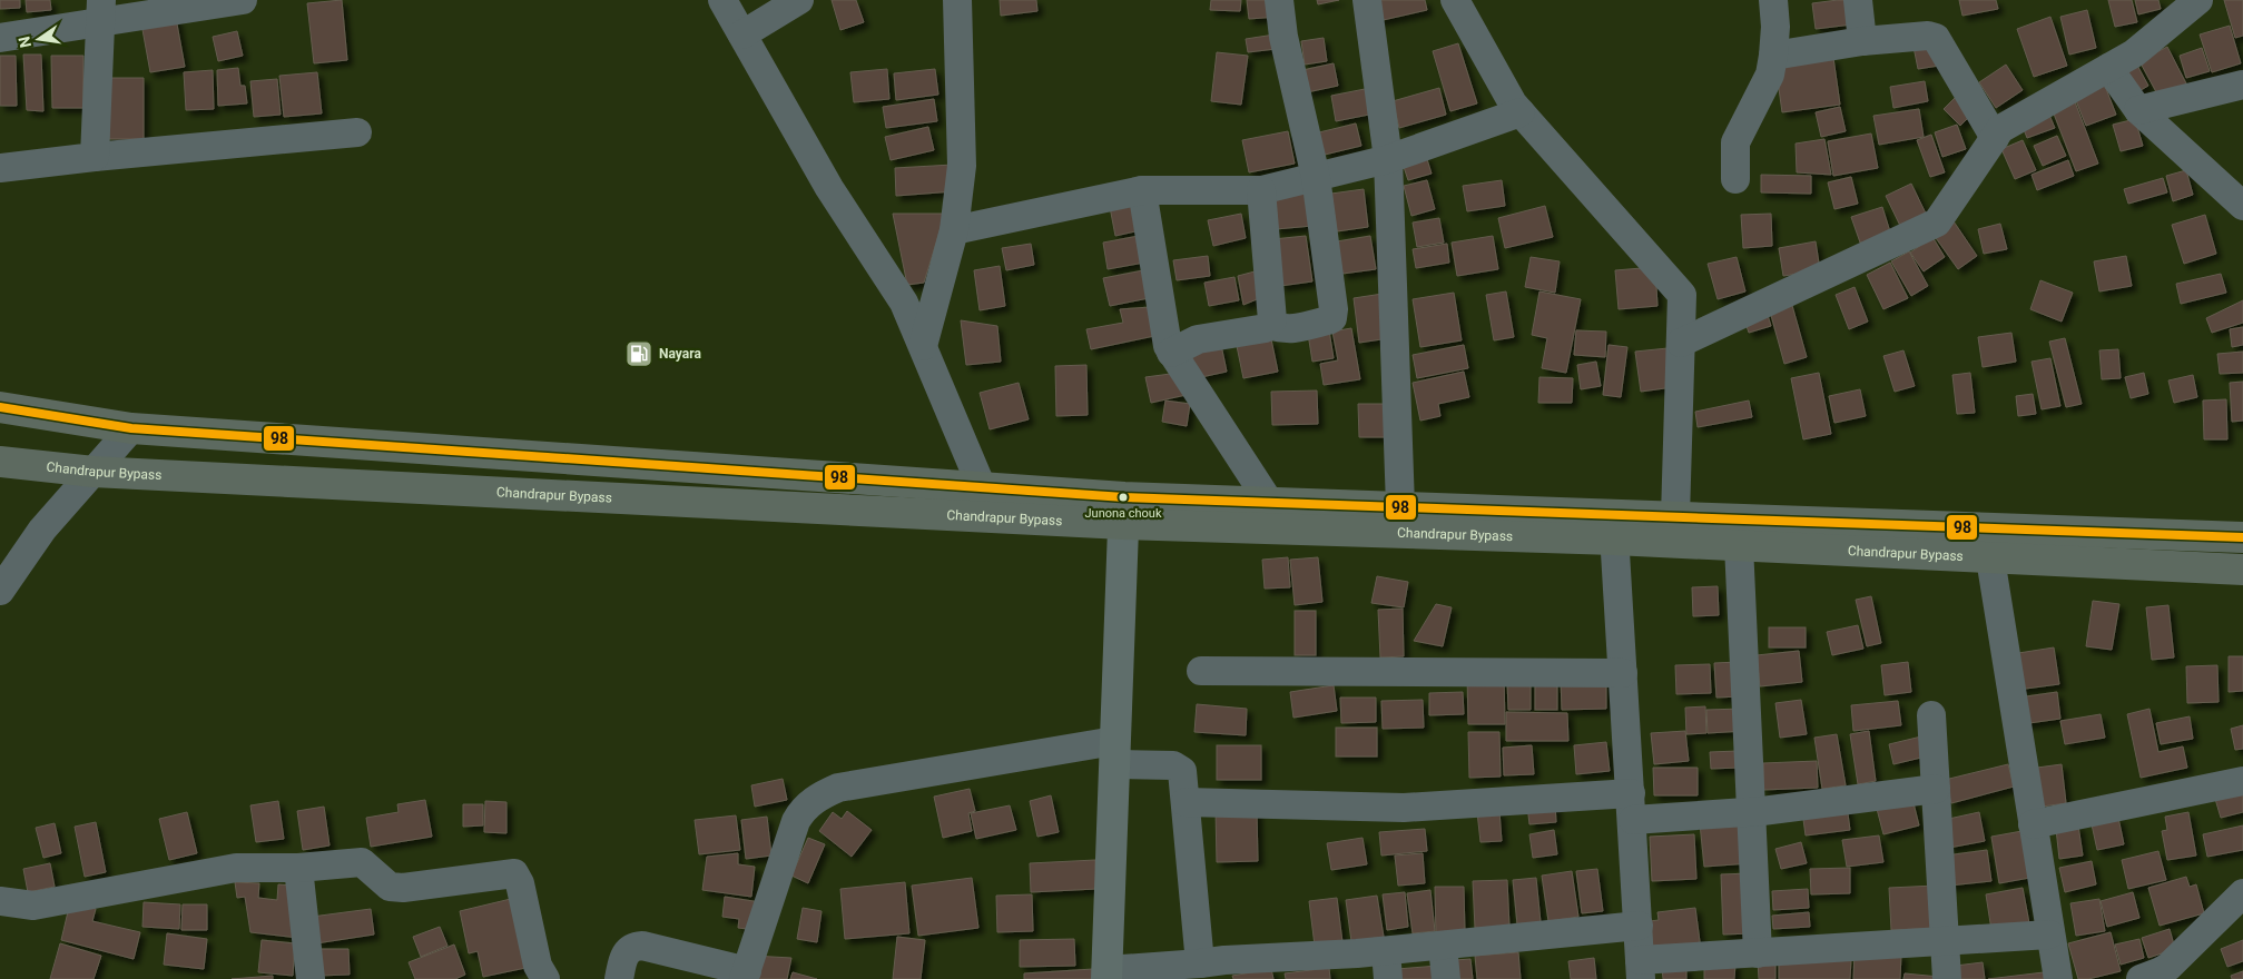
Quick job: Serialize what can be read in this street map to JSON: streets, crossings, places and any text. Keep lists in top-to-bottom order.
{
  "streets": {
    "highway": ["Chandrapur Bypass"]
  },
  "places": {
    "fuel station": ["Nayara"],
    "other": ["Junona chouk"]
  },
  "lines": ["transit line 98"],
  "north": "left"
}
